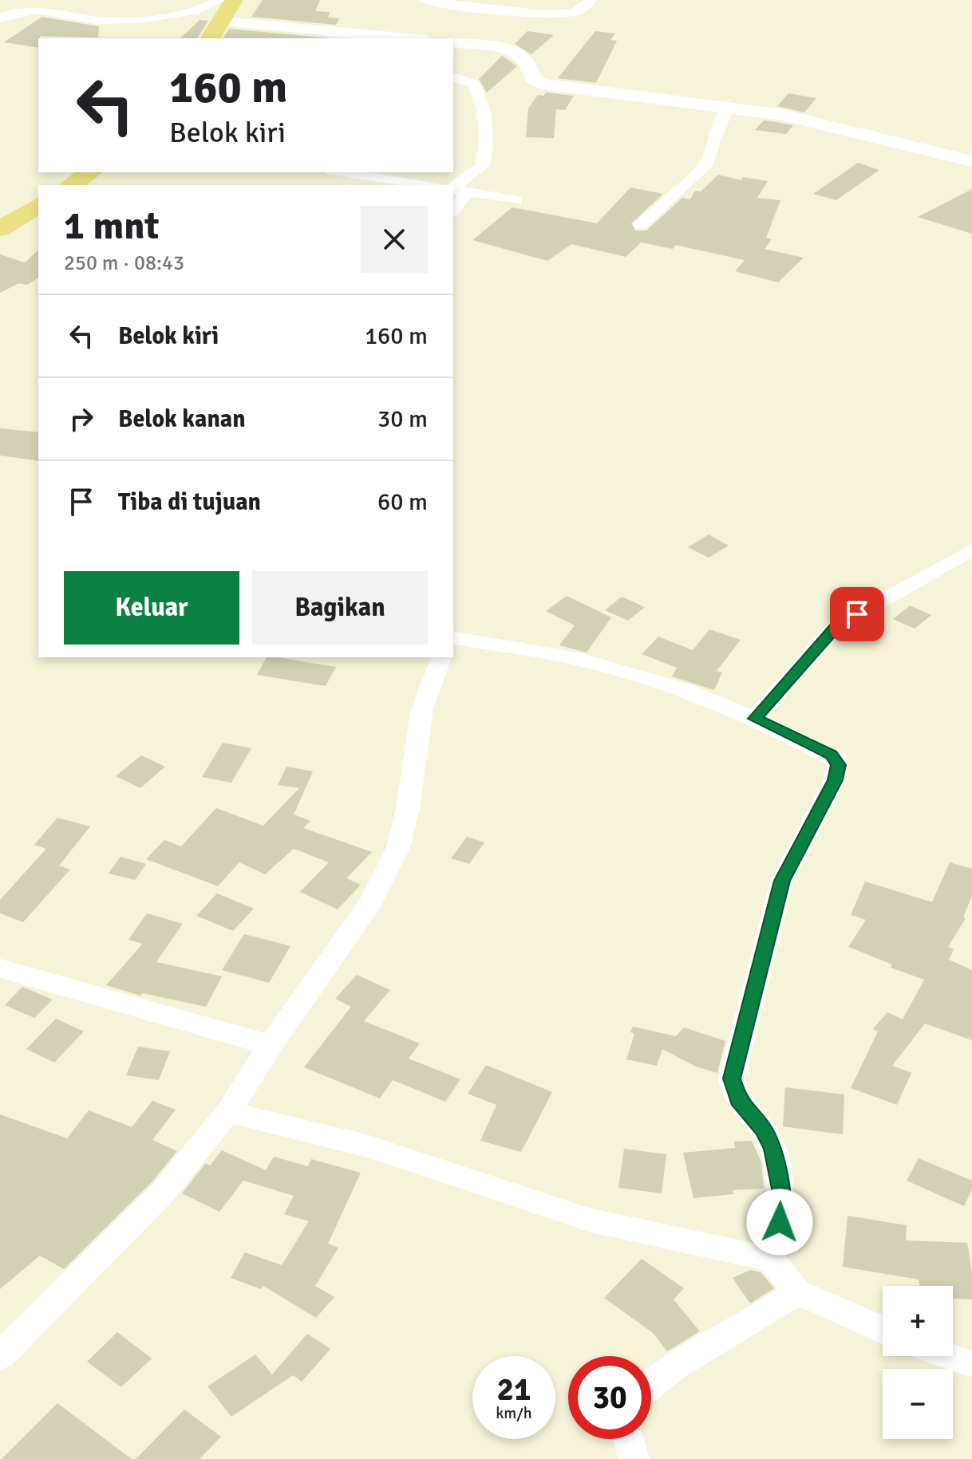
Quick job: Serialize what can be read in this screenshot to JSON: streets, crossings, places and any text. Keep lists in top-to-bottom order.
{
  "page": {
    "turn": ["160 m", "Belok kiri"],
    "heading": ["1 mnt", "250 m · 08:43"],
    "list": [
      {
        "name": "Belok kiri",
        "value": "160 m"
      },
      {
        "name": "Belok kanan",
        "value": "30 m"
      },
      {
        "name": "Tiba di tujuan",
        "value": "60 m"
      }
    ],
    "buttons": ["Keluar", "Bagikan"],
    "map_buttons": ["+", "−"],
    "speed": "21 km/h",
    "limit": "30"
  }
}
